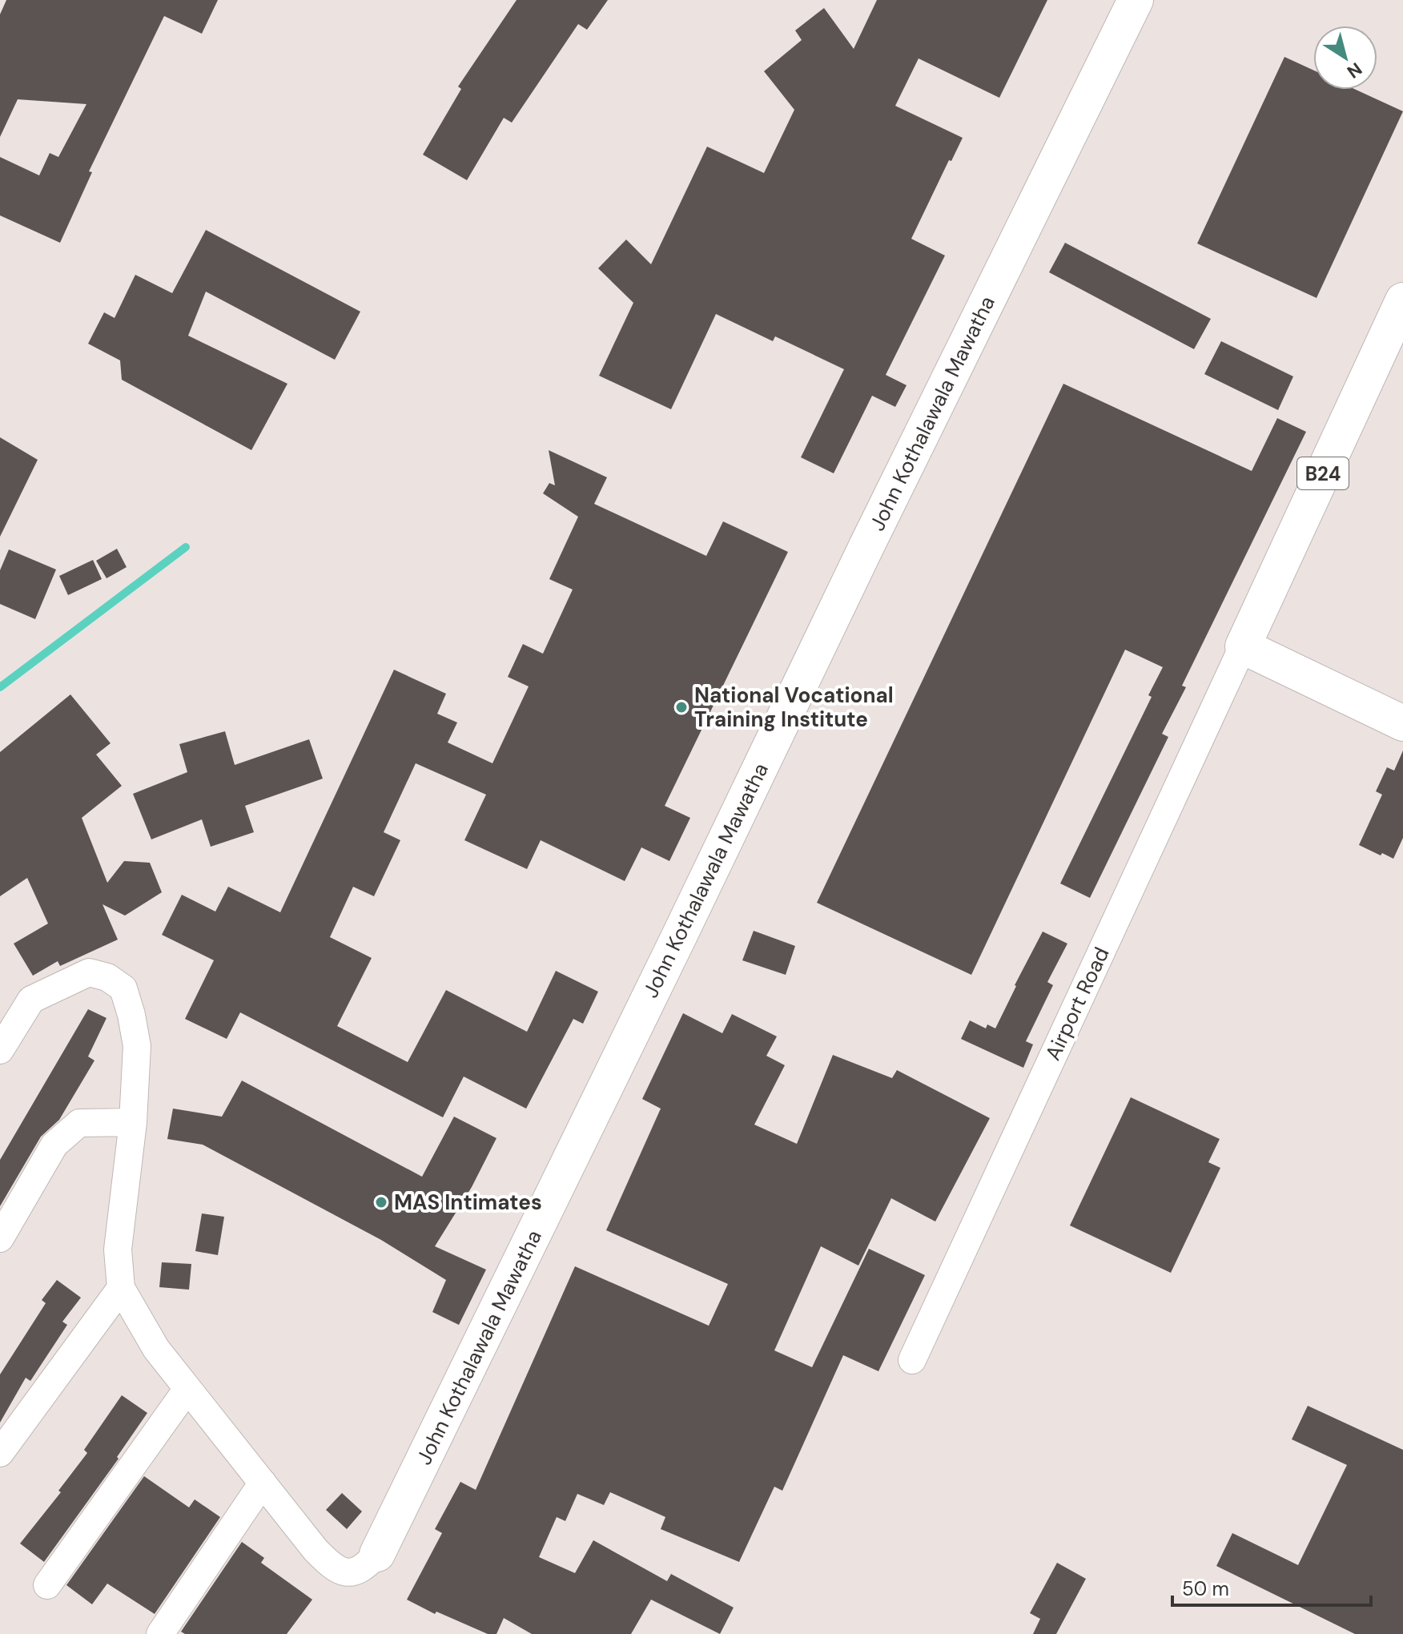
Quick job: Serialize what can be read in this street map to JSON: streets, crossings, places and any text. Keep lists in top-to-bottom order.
{
  "streets": {
    "street": ["John Kothalawala Mawatha", "B24", "Airport Road"]
  },
  "crossings": [
    ["B24", "Airport Road"]
  ],
  "places": ["National Vocational Training Institute", "MAS Intimates"],
  "scale_bar": "50 m",
  "north": "bottom right"
}
